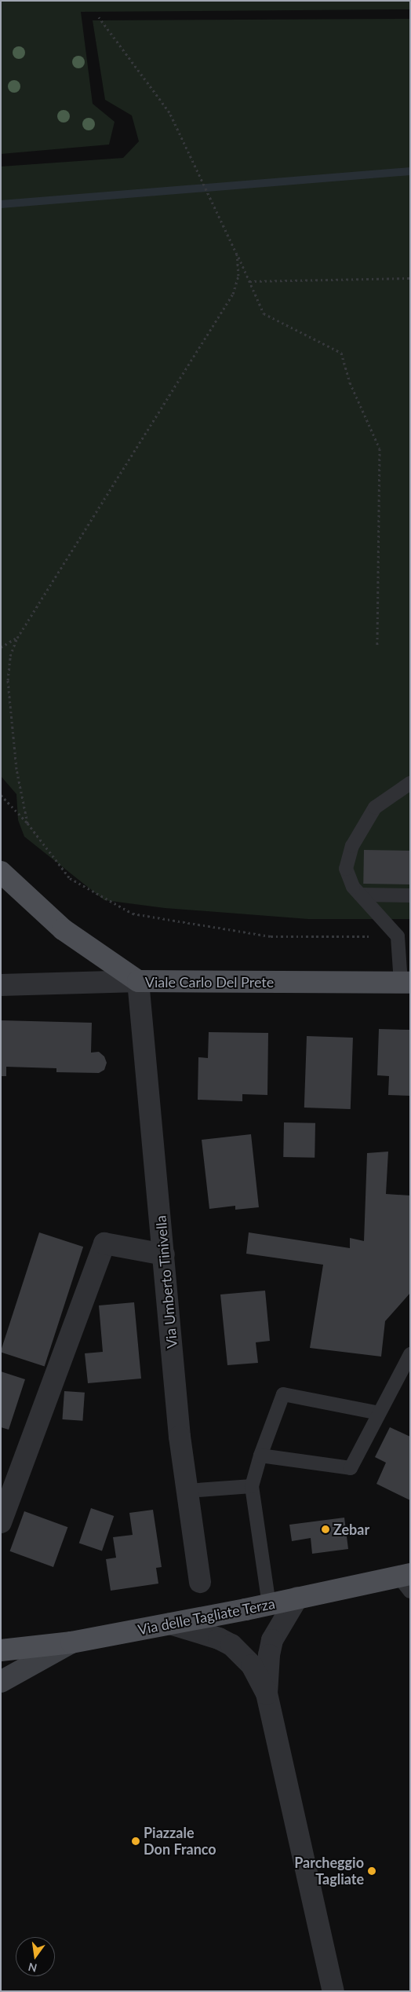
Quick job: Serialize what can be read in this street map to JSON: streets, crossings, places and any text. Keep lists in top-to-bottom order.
{
  "streets": {
    "main road": ["Viale Carlo Del Prete", "Via delle Tagliate Terza"],
    "street": ["Via Umberto Tinivella"]
  },
  "crossings": [
    ["Viale Carlo Del Prete", "Via Umberto Tinivella"]
  ],
  "places": ["Zebar", "Piazzale Don Franco", "Parcheggio Tagliate"],
  "north": "bottom"
}
